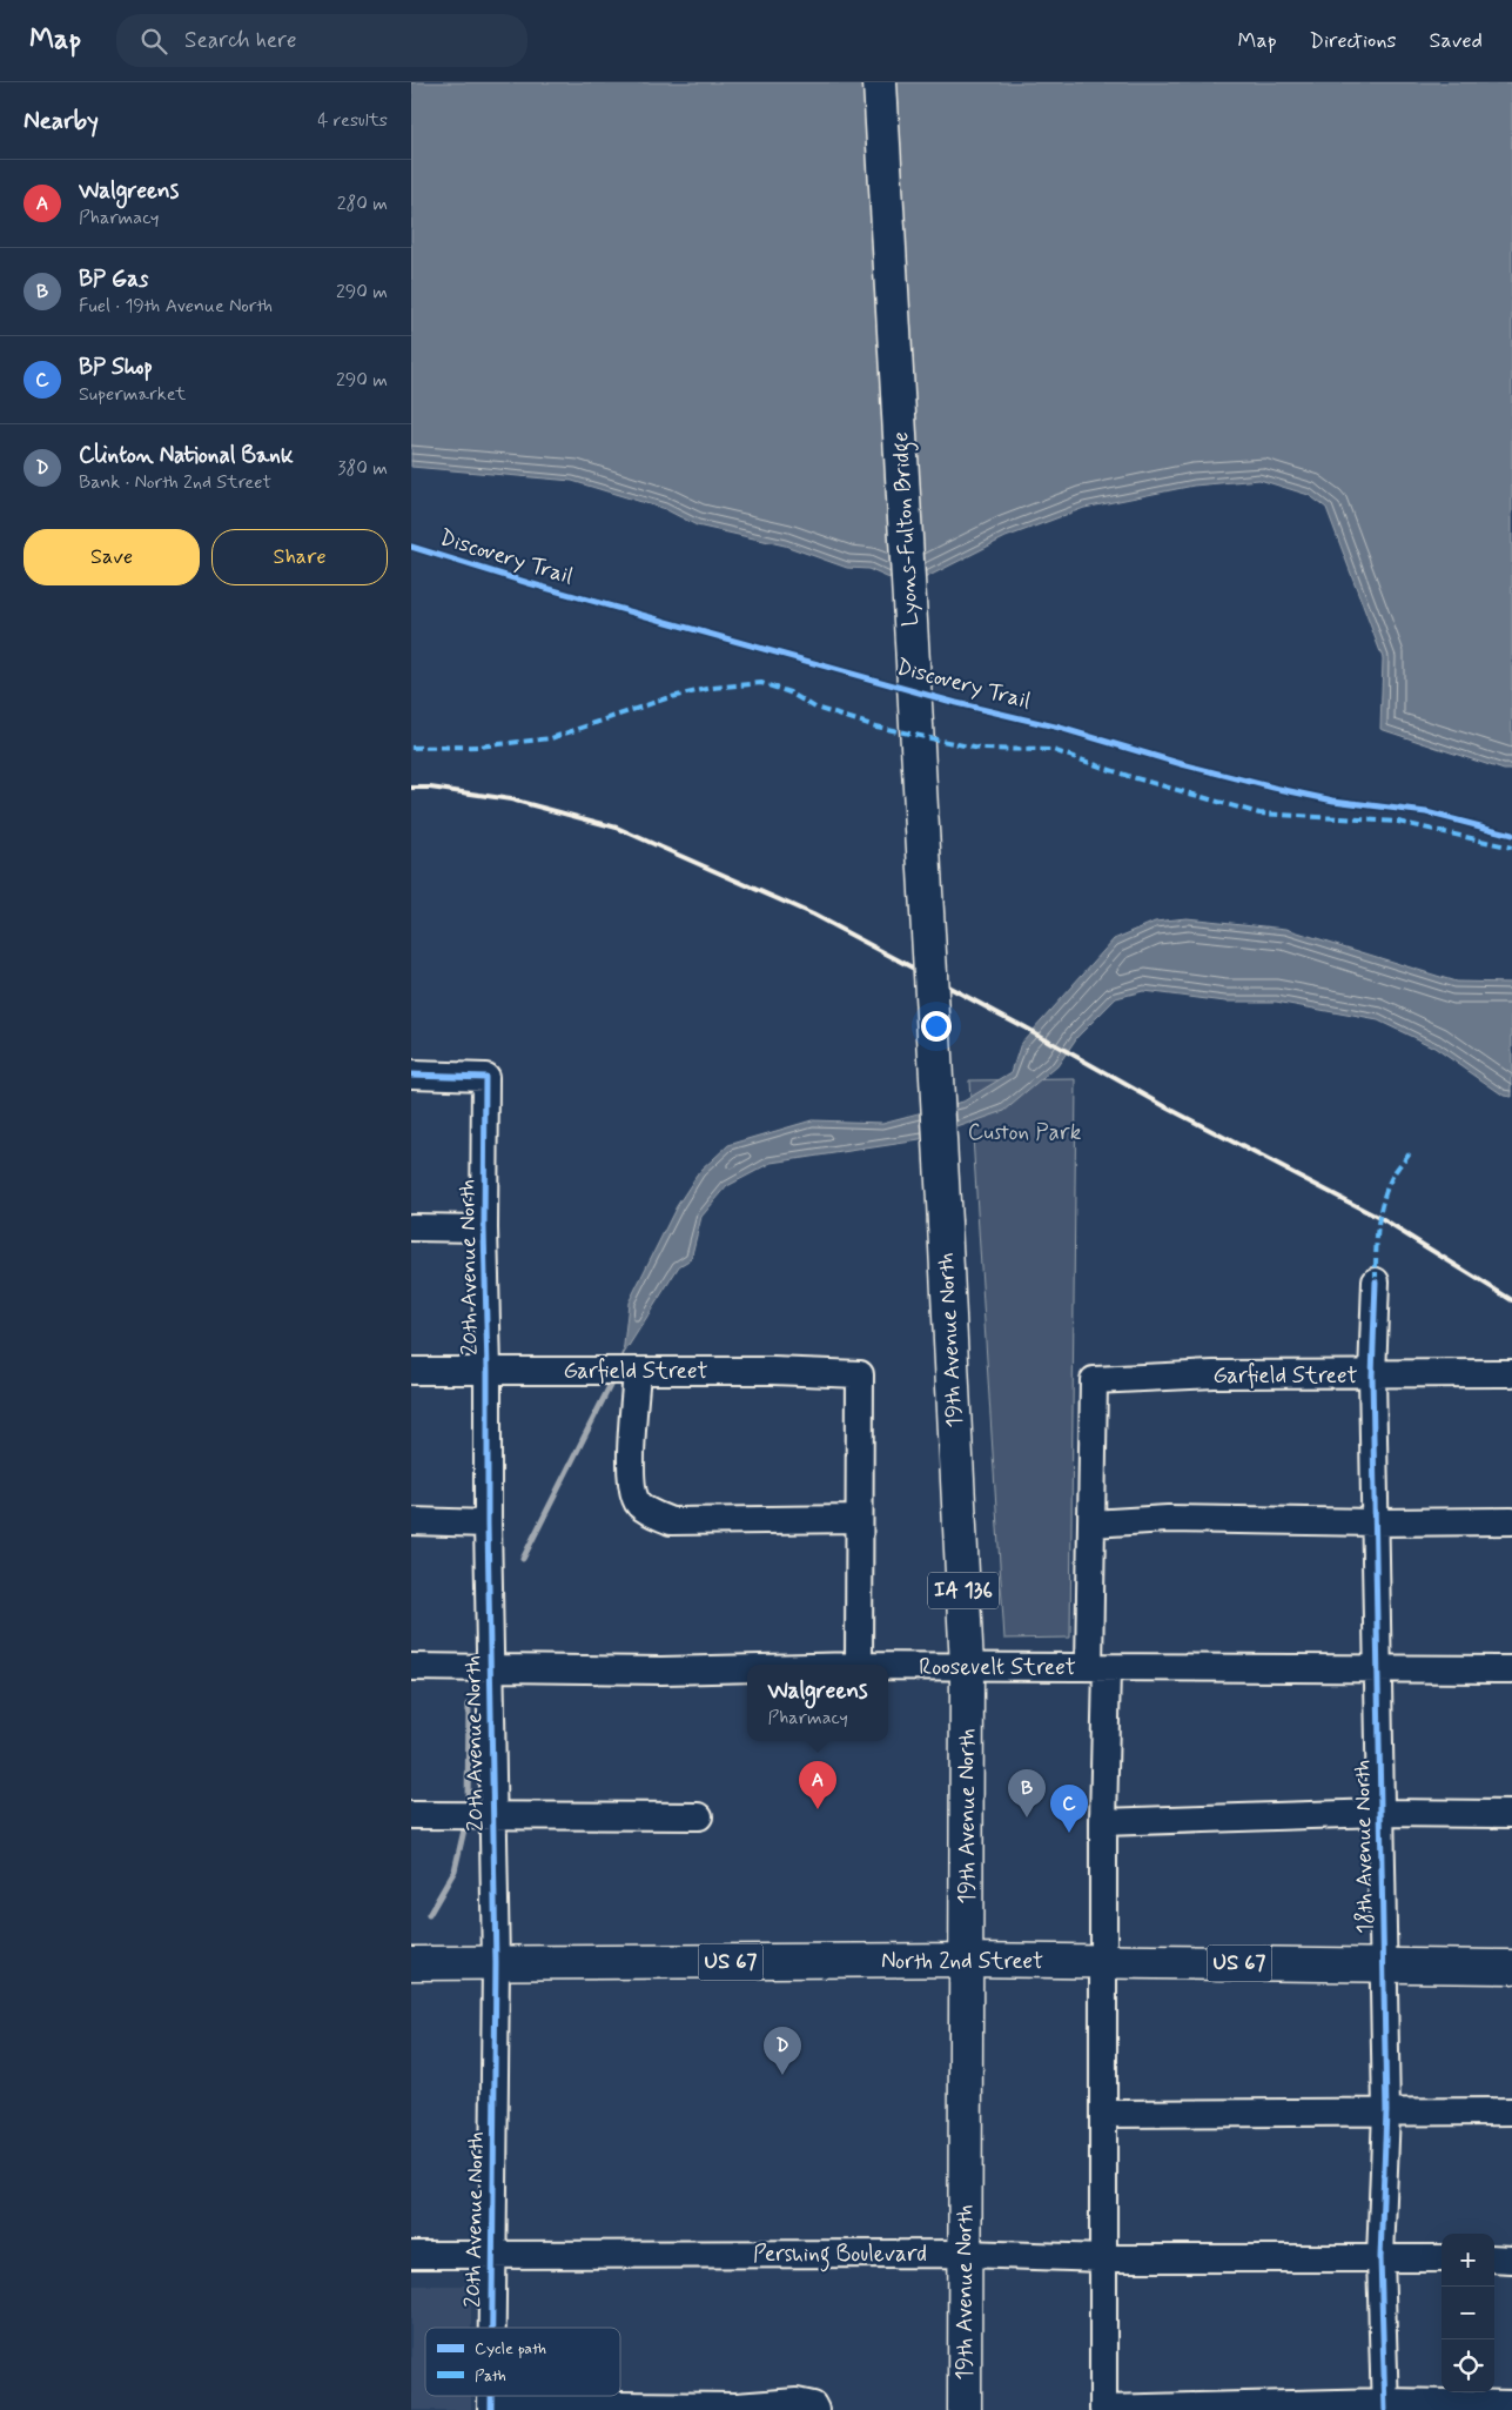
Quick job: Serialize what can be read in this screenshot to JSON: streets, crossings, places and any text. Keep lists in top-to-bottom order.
{
  "streets": {
    "main road": [
      "Lyons-Fulton Bridge",
      "19th Avenue North",
      "IA 136",
      "North 2nd Street",
      "US 67"
    ],
    "street": [
      "20th Avenue North",
      "Garfield Street",
      "Roosevelt Street",
      "18th Avenue North",
      "Pershing Boulevard"
    ],
    "cycle path": ["Discovery Trail"]
  },
  "crossings": [
    ["Lyons-Fulton Bridge", "19th Avenue North"],
    ["20th Avenue North", "Garfield Street"],
    ["20th Avenue North", "Roosevelt Street"],
    ["20th Avenue North", "North 2nd Street"],
    ["20th Avenue North", "Pershing Boulevard"],
    ["19th Avenue North", "Roosevelt Street"],
    ["19th Avenue North", "North 2nd Street"],
    ["19th Avenue North", "Pershing Boulevard"],
    ["Garfield Street", "18th Avenue North"],
    ["Roosevelt Street", "18th Avenue North"],
    ["18th Avenue North", "North 2nd Street"],
    ["18th Avenue North", "Pershing Boulevard"]
  ],
  "parks": ["Custon Park"],
  "legend": ["Cycle path", "Path"],
  "page": {
    "header": "Map",
    "search": "Search here",
    "nav": ["Map", "Directions", "Saved"],
    "heading": ["Nearby", "4 results"],
    "list": [
      {
        "mark": "A",
        "name": "Walgreens",
        "note": "Pharmacy",
        "value": "280 m"
      },
      {
        "mark": "B",
        "name": "BP Gas",
        "note": "Fuel · 19th Avenue North",
        "value": "290 m"
      },
      {
        "mark": "C",
        "name": "BP Shop",
        "note": "Supermarket",
        "value": "290 m"
      },
      {
        "mark": "D",
        "name": "Clinton National Bank",
        "note": "Bank · North 2nd Street",
        "value": "380 m"
      }
    ],
    "buttons": ["Save", "Share"],
    "popup": ["Walgreens", "Pharmacy"],
    "pins": [
      "A",
      "B",
      "C",
      "D"
    ],
    "map_buttons": ["+", "−"]
  }
}
